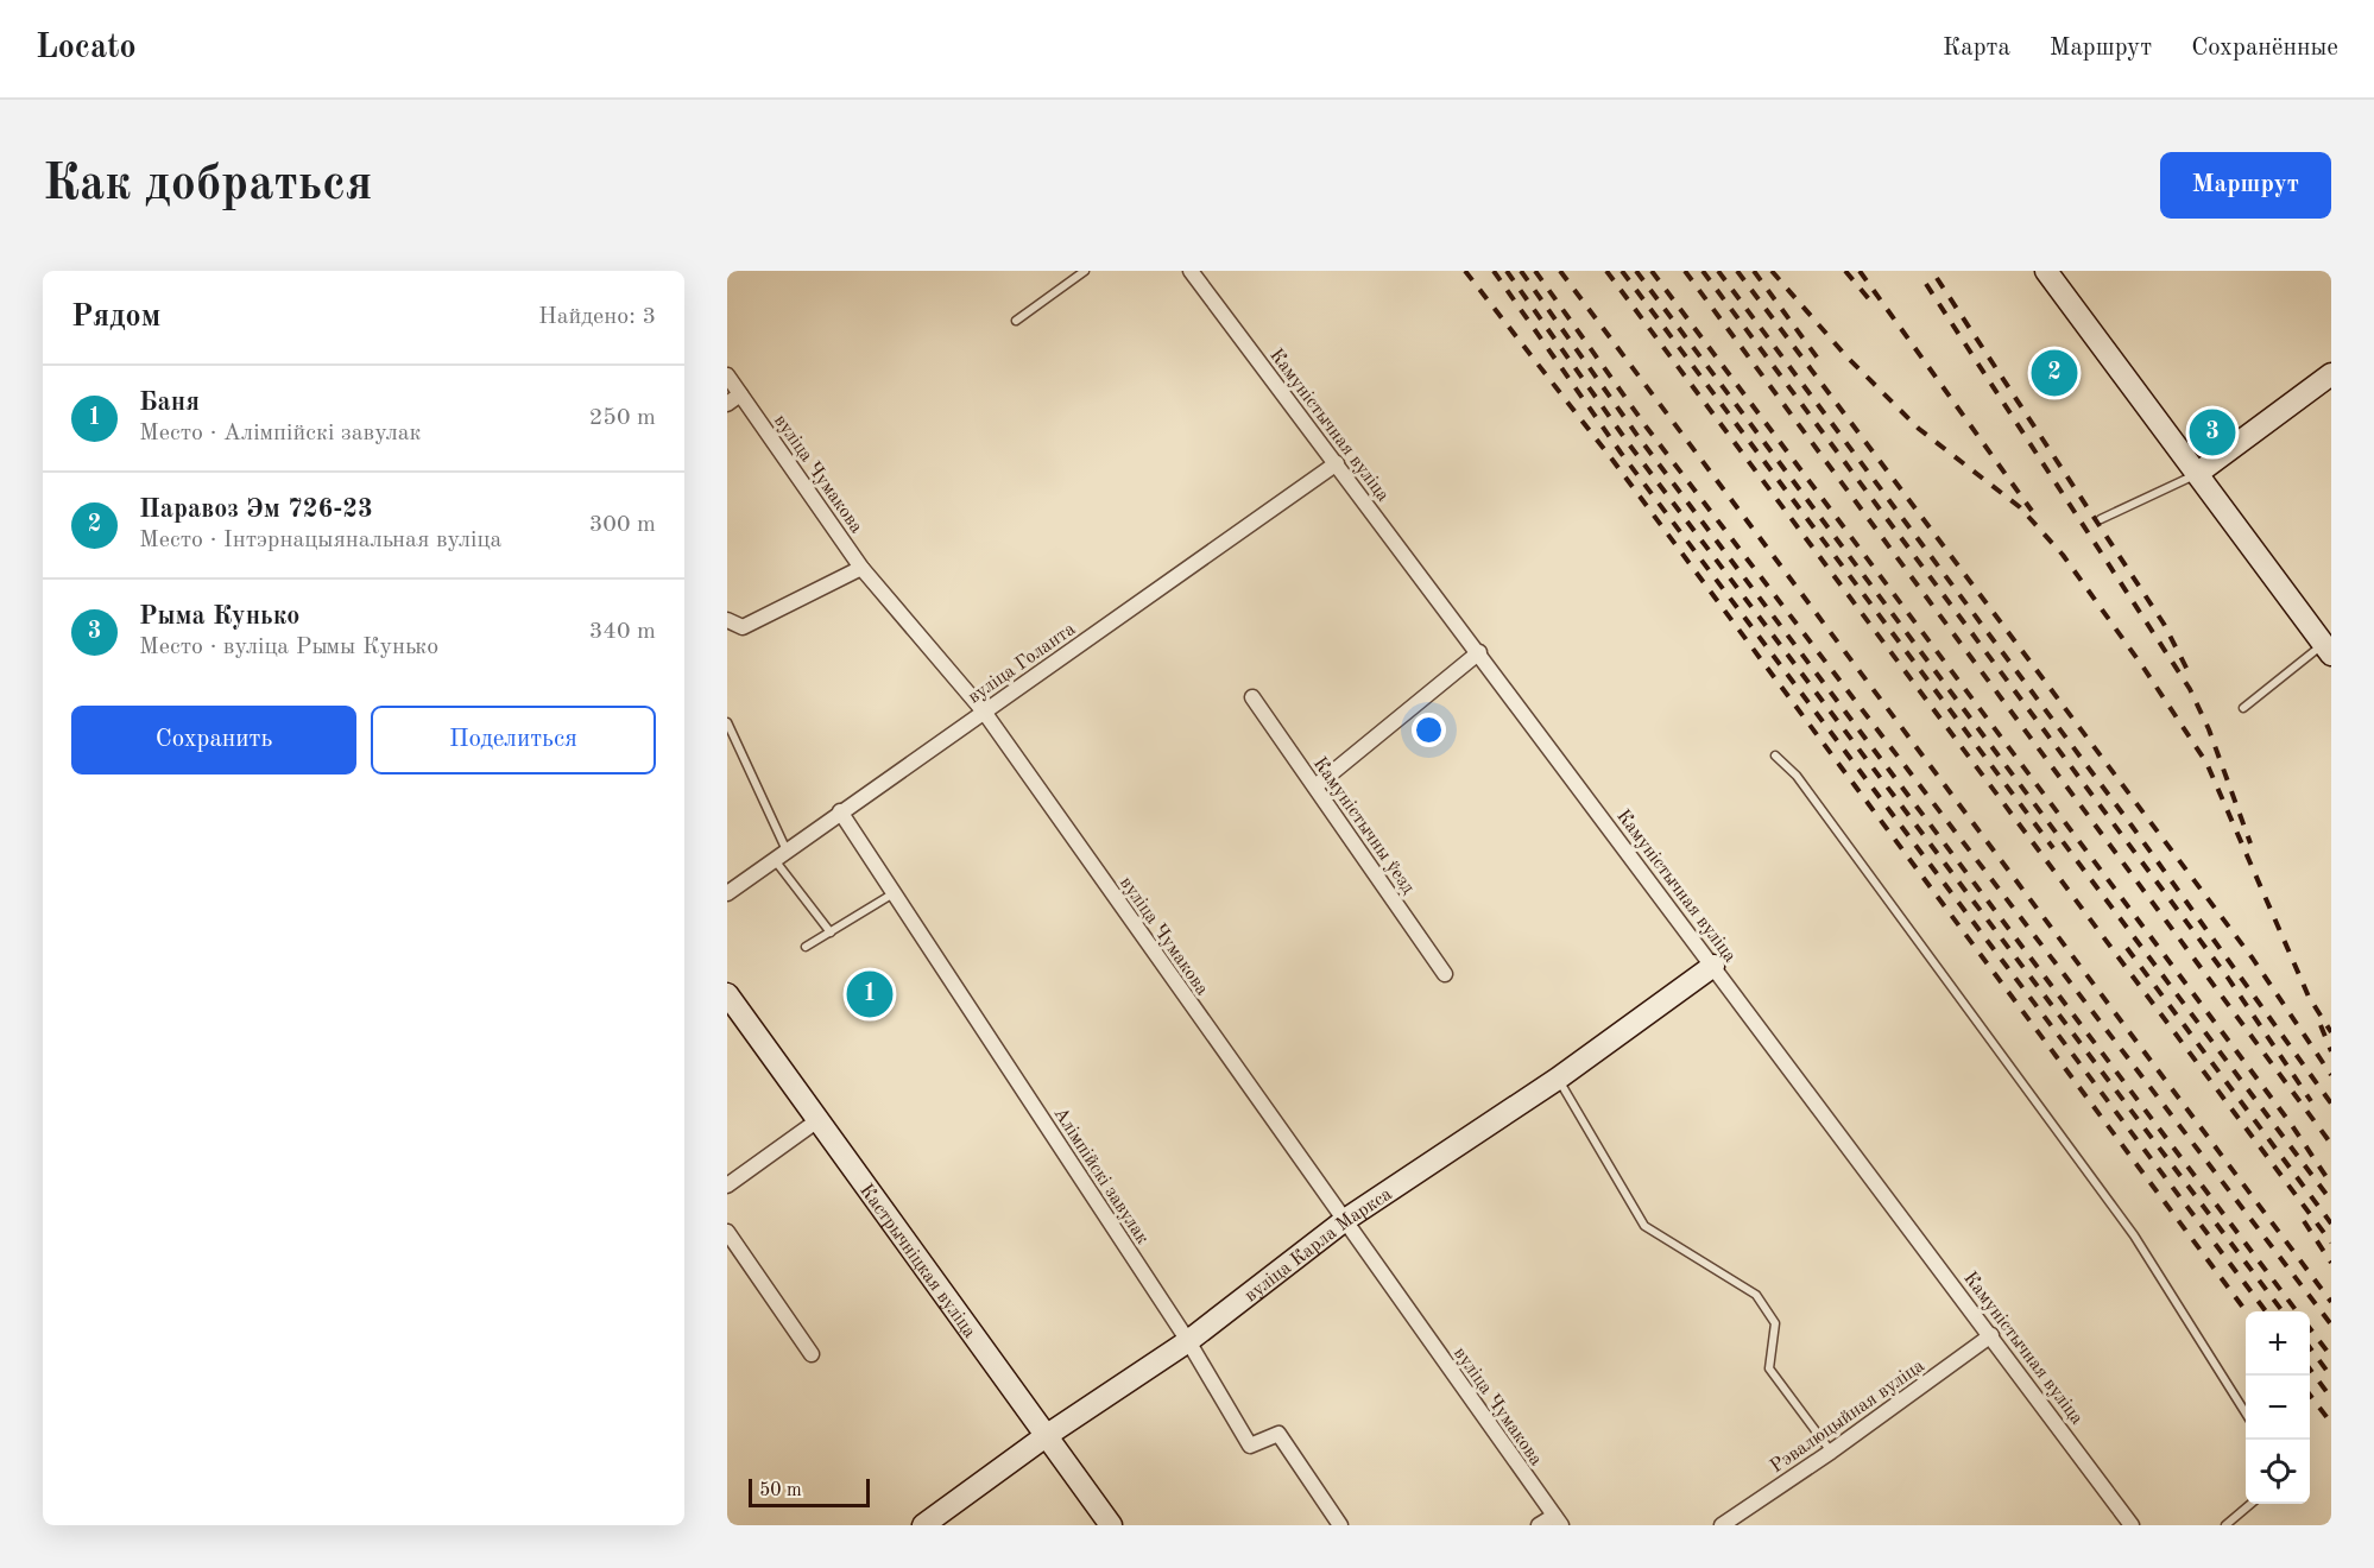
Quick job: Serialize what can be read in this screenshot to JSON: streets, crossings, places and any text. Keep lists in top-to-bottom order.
{
  "streets": {
    "street": [
      "Камуністычная вуліца",
      "вуліца Чумакова",
      "вуліца Голанта",
      "Камуністычны ўезд",
      "Алімпійскі завулак",
      "вуліца Карла Маркса",
      "Кастрычніцкая вуліца",
      "Рэвалюцыйная вуліца"
    ]
  },
  "crossings": [
    ["Камуністычная вуліца", "вуліца Голанта"],
    ["Камуністычная вуліца", "вуліца Карла Маркса"],
    ["Камуністычная вуліца", "Рэвалюцыйная вуліца"],
    ["вуліца Чумакова", "вуліца Голанта"],
    ["вуліца Чумакова", "вуліца Карла Маркса"],
    ["вуліца Голанта", "Алімпійскі завулак"],
    ["Алімпійскі завулак", "вуліца Карла Маркса"],
    ["вуліца Карла Маркса", "Кастрычніцкая вуліца"]
  ],
  "scale_bar": "50 m",
  "page": {
    "header": "Locato",
    "nav": ["Карта", "Маршрут", "Сохранённые"],
    "buttons": [
      "Маршрут",
      ["Сохранить", "Поделиться"]
    ],
    "title": "Как добраться",
    "heading": ["Рядом", "Найдено: 3"],
    "pins": ["2", "3", "1"],
    "list": [
      {
        "mark": "1",
        "name": "Баня",
        "note": "Место · Алімпійскі завулак",
        "value": "250 m"
      },
      {
        "mark": "2",
        "name": "Паравоз Эм 726-23",
        "note": "Место · Інтэрнацыянальная вуліца",
        "value": "300 m"
      },
      {
        "mark": "3",
        "name": "Рыма Кунько",
        "note": "Место · вуліца Рымы Кунько",
        "value": "340 m"
      }
    ],
    "map_buttons": ["+", "−"],
    "scale": "50 m"
  }
}
